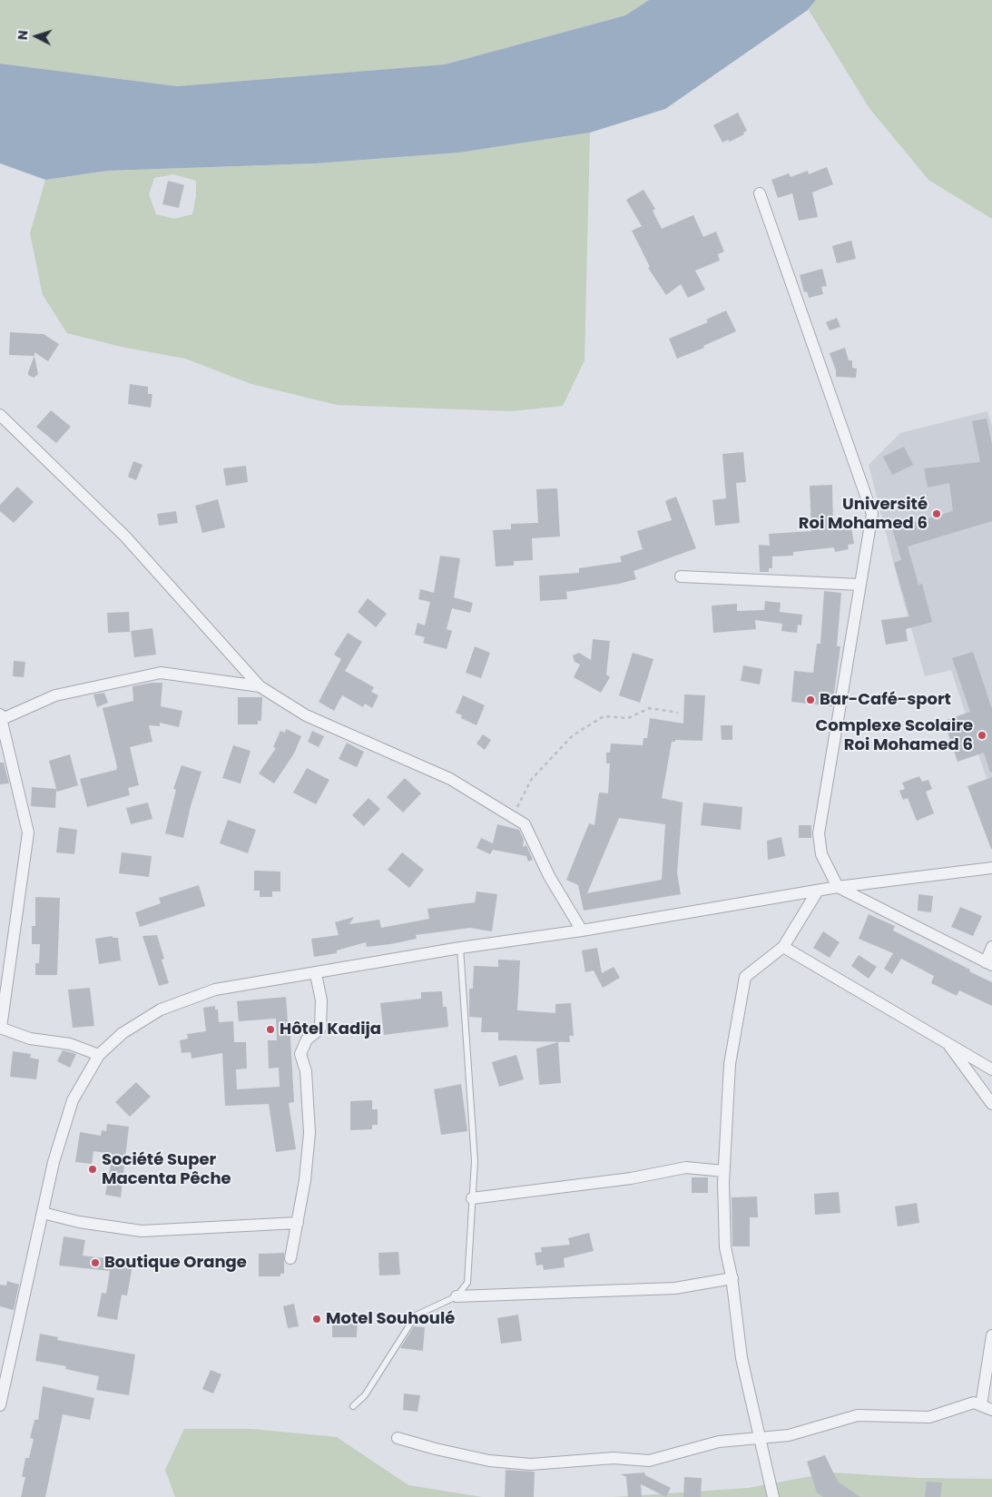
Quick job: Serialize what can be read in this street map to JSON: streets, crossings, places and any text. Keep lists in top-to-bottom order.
{
  "places": [
    "Université Roi Mohamed 6",
    "Bar-Café-sport",
    "Complexe Scolaire Roi Mohamed 6",
    "Hôtel Kadija",
    "Société Super Macenta Pêche",
    "Boutique Orange",
    "Motel Souhoulé"
  ],
  "north": "left"
}
